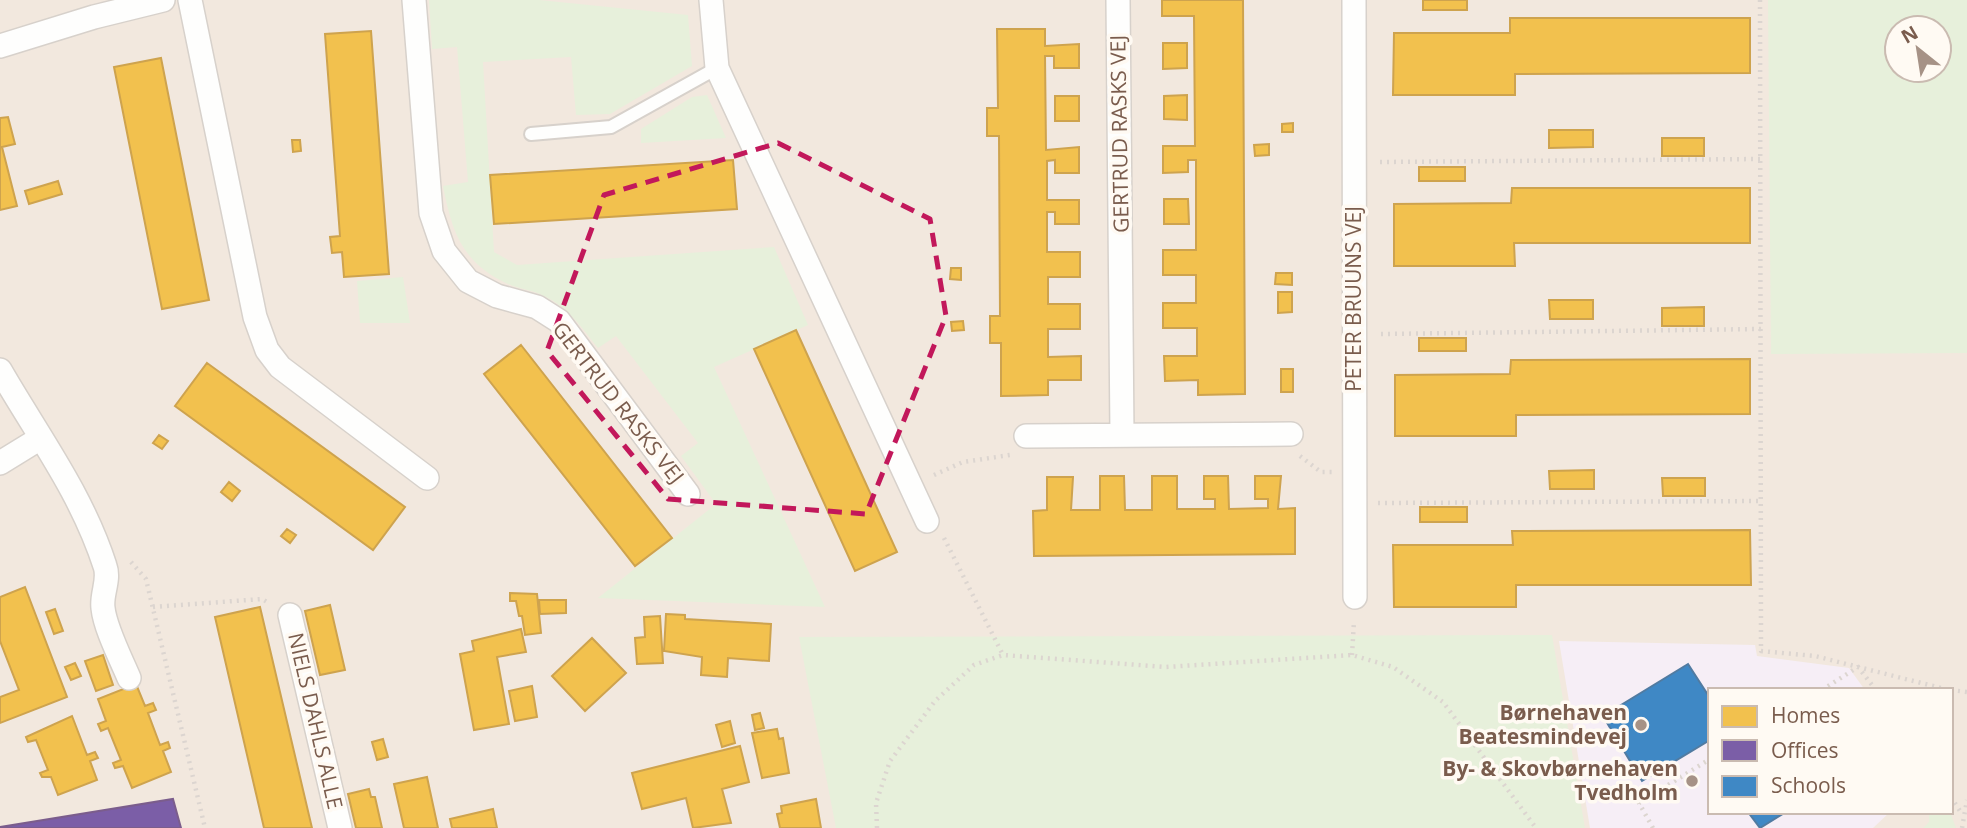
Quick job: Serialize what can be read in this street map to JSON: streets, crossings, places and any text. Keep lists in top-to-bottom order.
{
  "streets": {
    "street": ["GERTRUD RASKS VEJ", "PETER BRUUNS VEJ", "NIELS DAHLS ALLE"]
  },
  "places": ["Børnehaven Beatesmindevej", "By- & Skovbørnehaven Tvedholm"],
  "legend": ["Homes", "Offices", "Schools"],
  "north": "top left"
}
